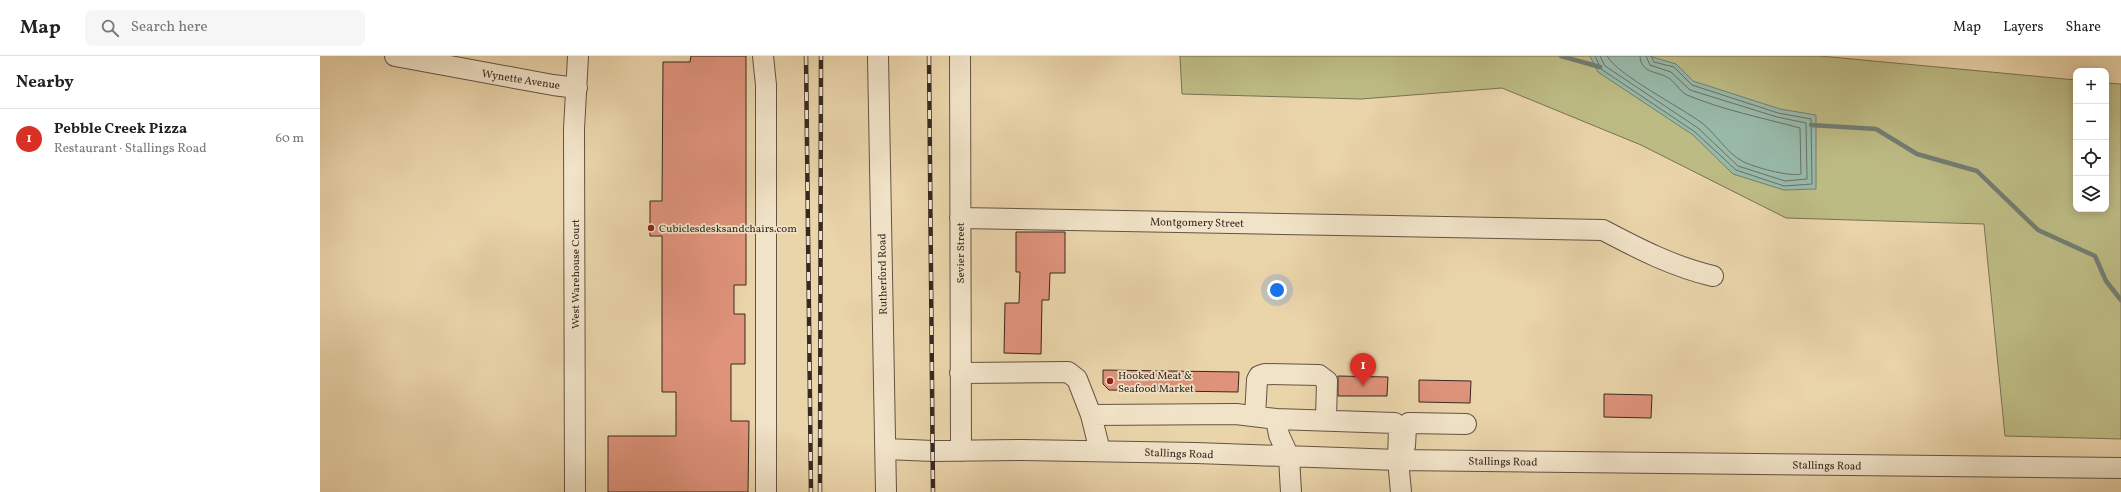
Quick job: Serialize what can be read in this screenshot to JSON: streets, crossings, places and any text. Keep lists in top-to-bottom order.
{
  "streets": {
    "street": [
      "Wynette Avenue",
      "Montgomery Street",
      "Sevier Street",
      "West Warehouse Court",
      "Rutherford Road",
      "Stallings Road"
    ]
  },
  "crossings": [
    ["Wynette Avenue", "West Warehouse Court"],
    ["Montgomery Street", "Sevier Street"],
    ["Sevier Street", "Stallings Road"],
    ["Rutherford Road", "Stallings Road"]
  ],
  "places": ["Cubiclesdesksandchairs.com", "Hooked Meat & Seafood Market"],
  "page": {
    "header": "Map",
    "search": "Search here",
    "nav": ["Map", "Layers", "Share"],
    "heading": "Nearby",
    "map_buttons": ["+", "−"],
    "list": [
      {
        "mark": "1",
        "name": "Pebble Creek Pizza",
        "note": "Restaurant · Stallings Road",
        "value": "60 m"
      }
    ],
    "pins": "1"
  }
}
